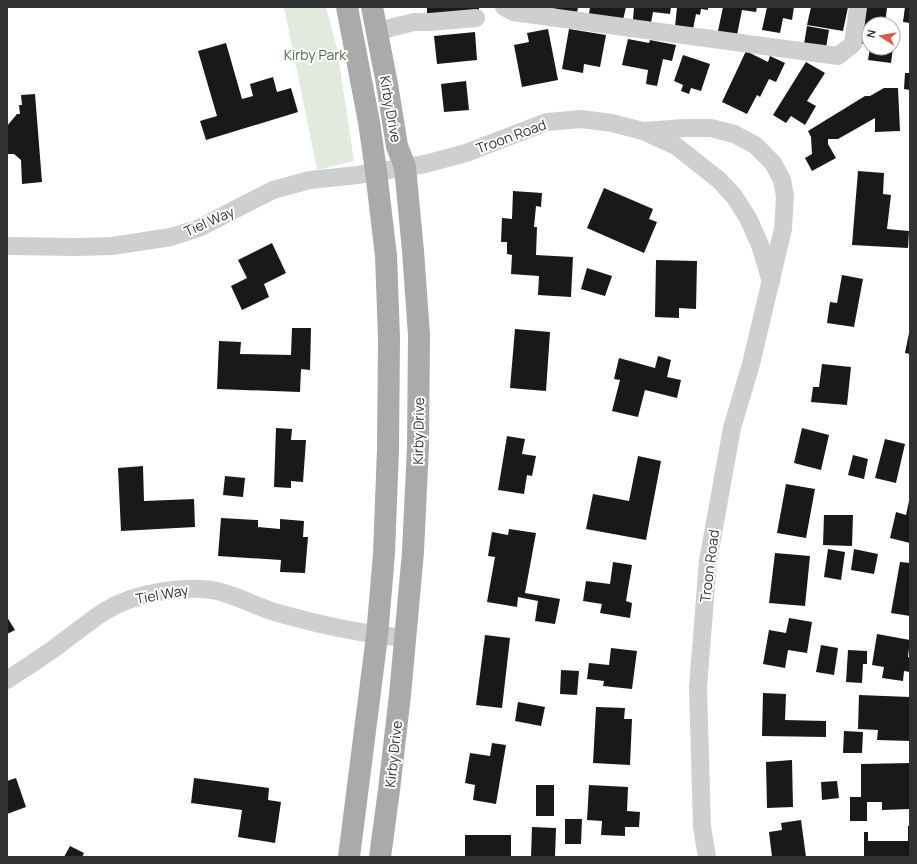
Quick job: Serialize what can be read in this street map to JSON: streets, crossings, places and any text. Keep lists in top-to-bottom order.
{
  "streets": {
    "main road": ["Kirby Drive"],
    "street": ["Troon Road", "Tiel Way"]
  },
  "crossings": [
    ["Kirby Drive", "Troon Road"],
    ["Kirby Drive", "Tiel Way"],
    ["Troon Road", "Tiel Way"]
  ],
  "parks": ["Kirby Park"],
  "north": "left"
}
